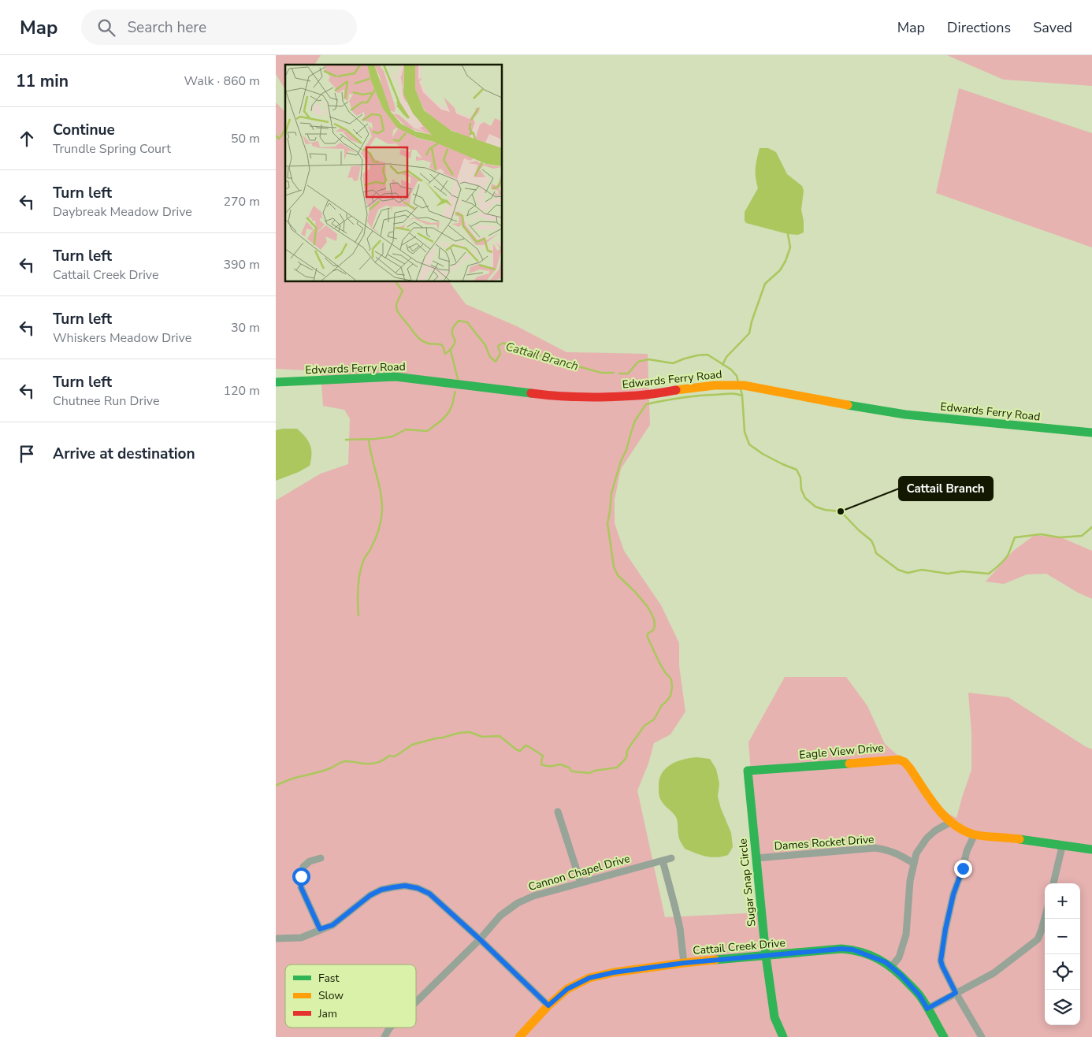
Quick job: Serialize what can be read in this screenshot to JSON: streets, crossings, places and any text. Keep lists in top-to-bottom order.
{
  "streets": {
    "street": [
      "Edwards Ferry Road",
      "Eagle View Drive",
      "Dames Rocket Drive",
      "Cannon Chapel Drive",
      "Sugar Snap Circle",
      "Cattail Creek Drive"
    ]
  },
  "crossings": [
    ["Eagle View Drive", "Sugar Snap Circle"],
    ["Dames Rocket Drive", "Sugar Snap Circle"],
    ["Sugar Snap Circle", "Cattail Creek Drive"]
  ],
  "water": ["Cattail Branch"],
  "places": ["Cattail Branch"],
  "legend": ["Fast", "Slow", "Jam"],
  "page": {
    "header": "Map",
    "search": "Search here",
    "nav": ["Map", "Directions", "Saved"],
    "heading": ["11 min", "Walk · 860 m"],
    "list": [
      ["Continue", "Trundle Spring Court", "50 m"],
      ["Turn left", "Daybreak Meadow Drive", "270 m"],
      ["Turn left", "Cattail Creek Drive", "390 m"],
      ["Turn left", "Whiskers Meadow Drive", "30 m"],
      ["Turn left", "Chutnee Run Drive", "120 m"],
      "Arrive at destination"
    ],
    "map_buttons": ["+", "−"]
  }
}
